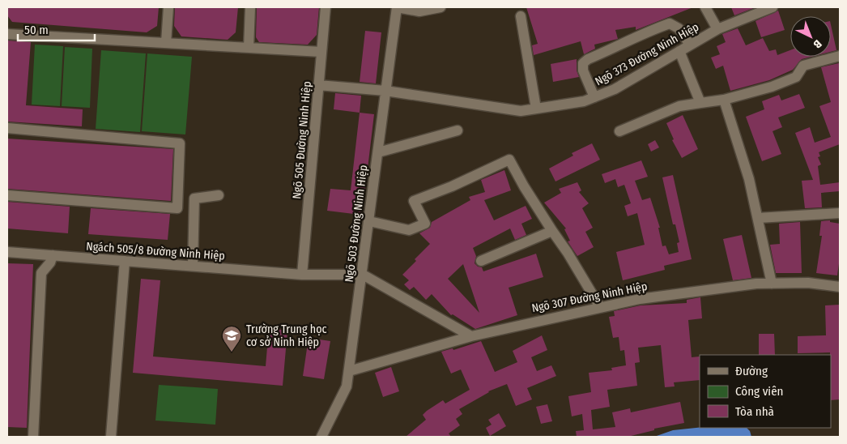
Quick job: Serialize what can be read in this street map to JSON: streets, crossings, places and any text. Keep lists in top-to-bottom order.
{
  "streets": {
    "street": [
      "Ngõ 373 Đường Ninh Hiệp",
      "Ngõ 505 Đường Ninh Hiệp",
      "Ngõ 503 Đường Ninh Hiệp",
      "Ngách 505/8 Đường Ninh Hiệp",
      "Ngõ 307 Đường Ninh Hiệp"
    ]
  },
  "crossings": [
    ["Ngõ 373 Đường Ninh Hiệp", "Ngõ 505 Đường Ninh Hiệp"],
    ["Ngõ 373 Đường Ninh Hiệp", "Ngõ 503 Đường Ninh Hiệp"],
    ["Ngõ 505 Đường Ninh Hiệp", "Ngách 505/8 Đường Ninh Hiệp"],
    ["Ngõ 503 Đường Ninh Hiệp", "Ngách 505/8 Đường Ninh Hiệp"],
    ["Ngõ 503 Đường Ninh Hiệp", "Ngõ 307 Đường Ninh Hiệp"]
  ],
  "places": {
    "school or university": ["Trường Trung học cơ sở Ninh Hiệp"]
  },
  "legend": ["Đường", "Công viên", "Tòa nhà"],
  "scale_bar": "50 m",
  "north": "bottom right"
}
